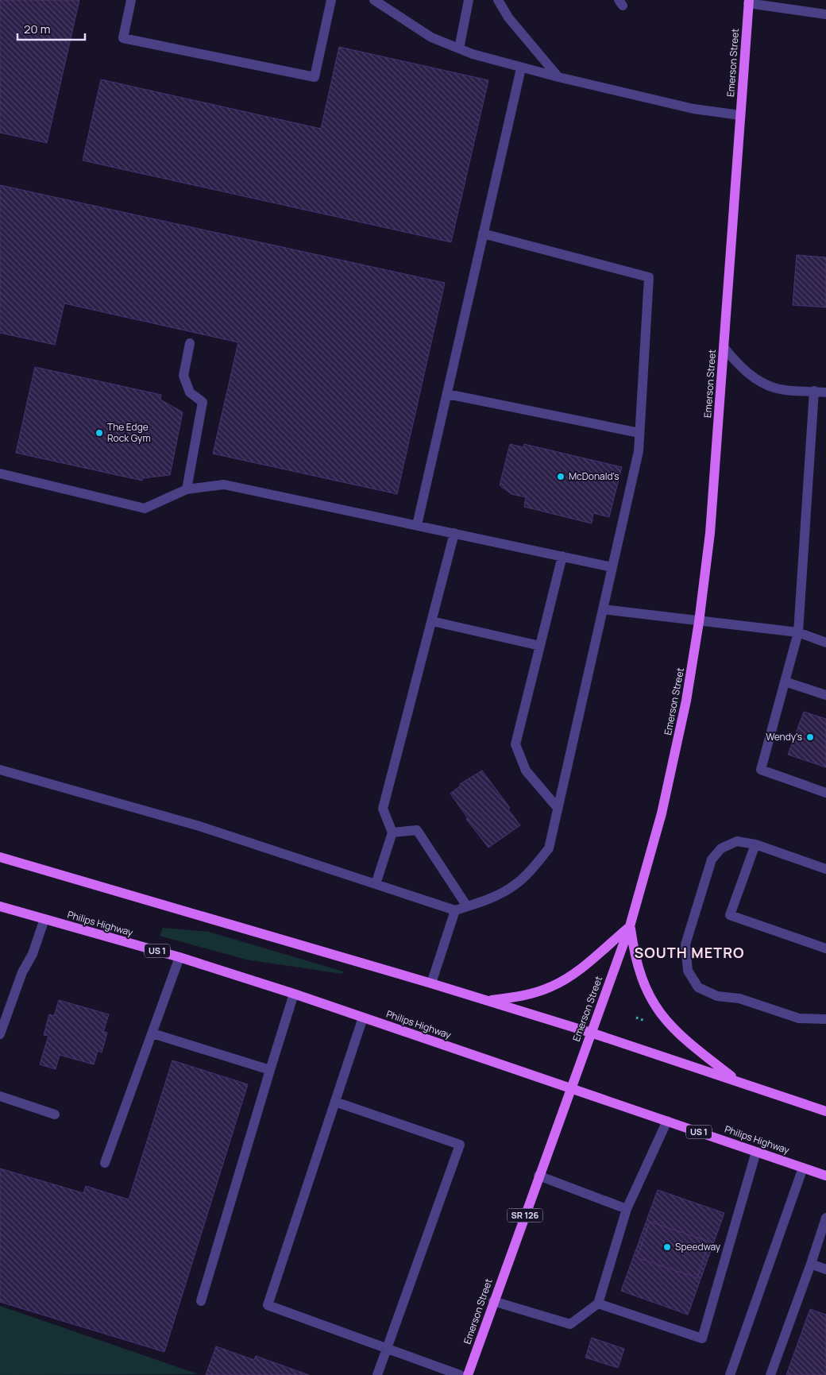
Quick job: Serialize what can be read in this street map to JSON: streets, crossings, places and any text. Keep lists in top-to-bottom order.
{
  "streets": {
    "main road": [
      "Emerson Street",
      "Philips Highway",
      "US 1",
      "SR 126"
    ]
  },
  "crossings": [
    ["Emerson Street", "Philips Highway"]
  ],
  "districts": ["SOUTH METRO"],
  "places": [
    "The Edge Rock Gym",
    "McDonald's",
    "Wendy's",
    "Speedway"
  ],
  "scale_bar": "20 m"
}
